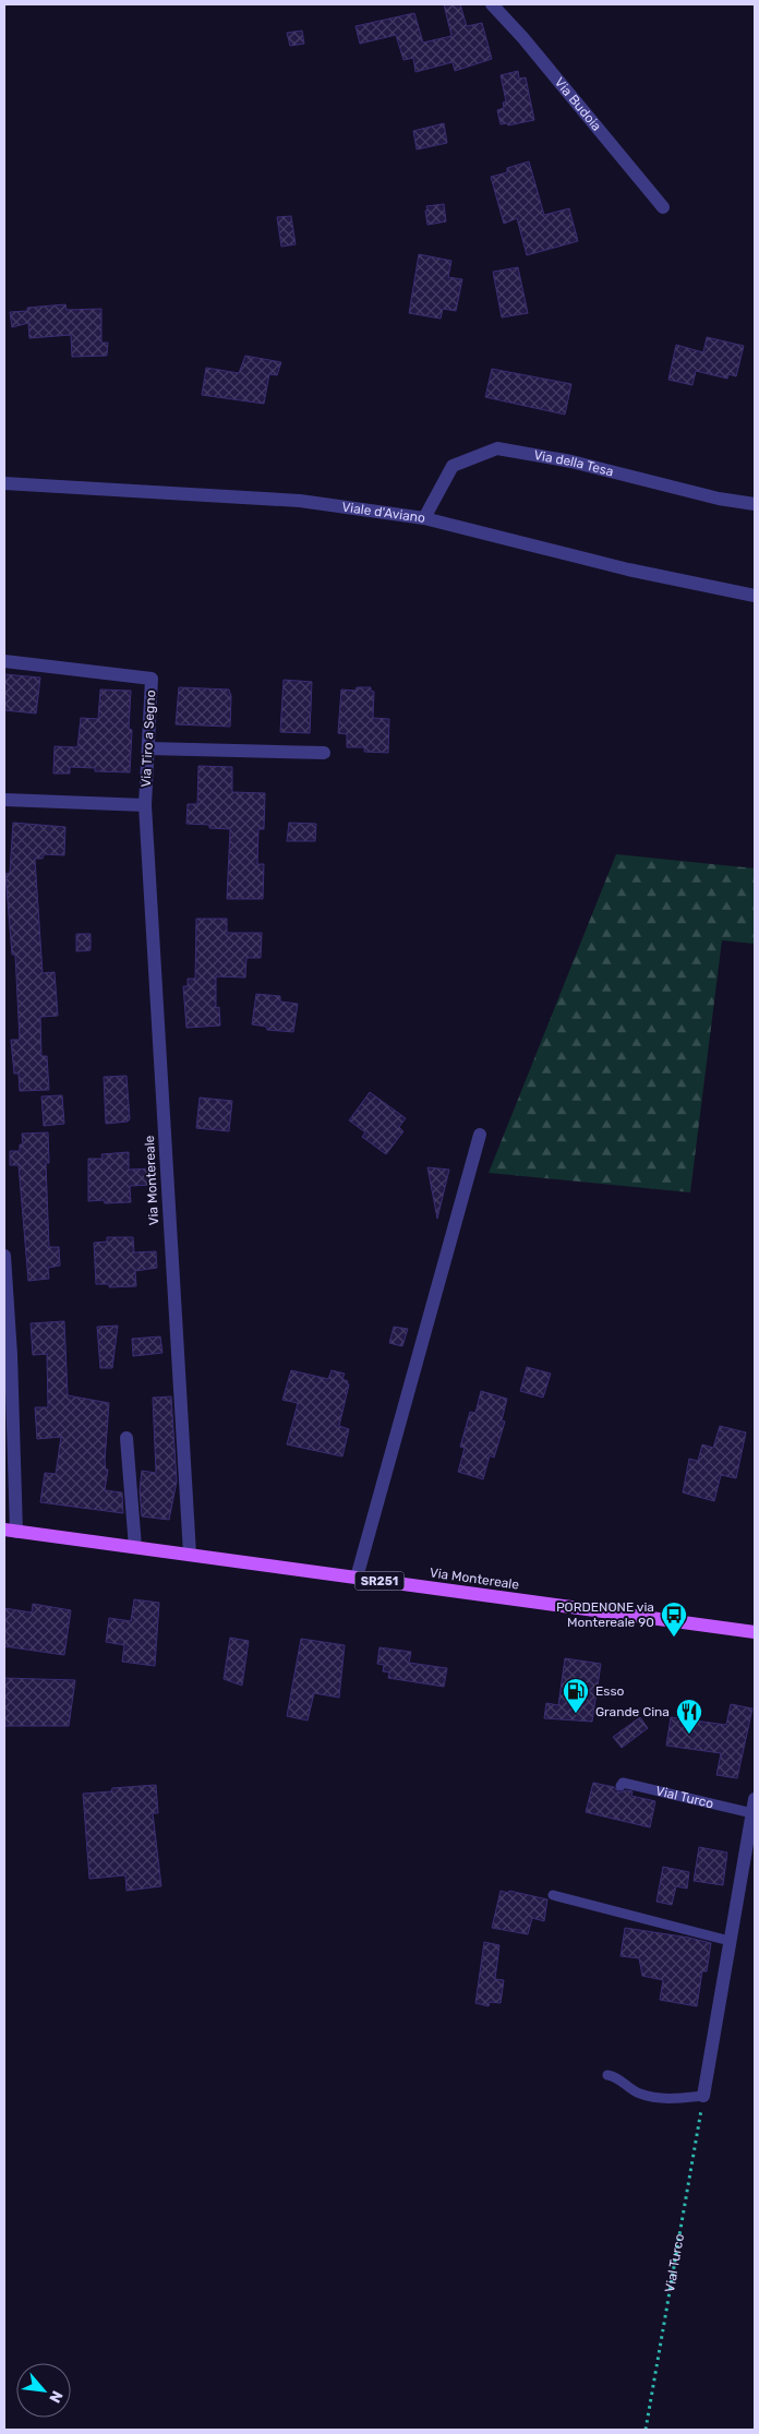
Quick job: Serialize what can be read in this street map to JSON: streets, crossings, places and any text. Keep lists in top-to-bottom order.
{
  "streets": {
    "main road": ["Via Montereale", "SR251"],
    "street": [
      "Via Budoia",
      "Via della Tesa",
      "Viale d'Aviano",
      "Via Tiro a Segno",
      "Vial Turco"
    ]
  },
  "crossings": [
    ["Via della Tesa", "Viale d'Aviano"],
    ["Via Tiro a Segno", "Via Montereale"]
  ],
  "places": {
    "bus stop": ["PORDENONE via Montereale 90"],
    "fuel station": ["Esso"],
    "restaurant": ["Grande Cina"]
  },
  "north": "bottom right"
}
